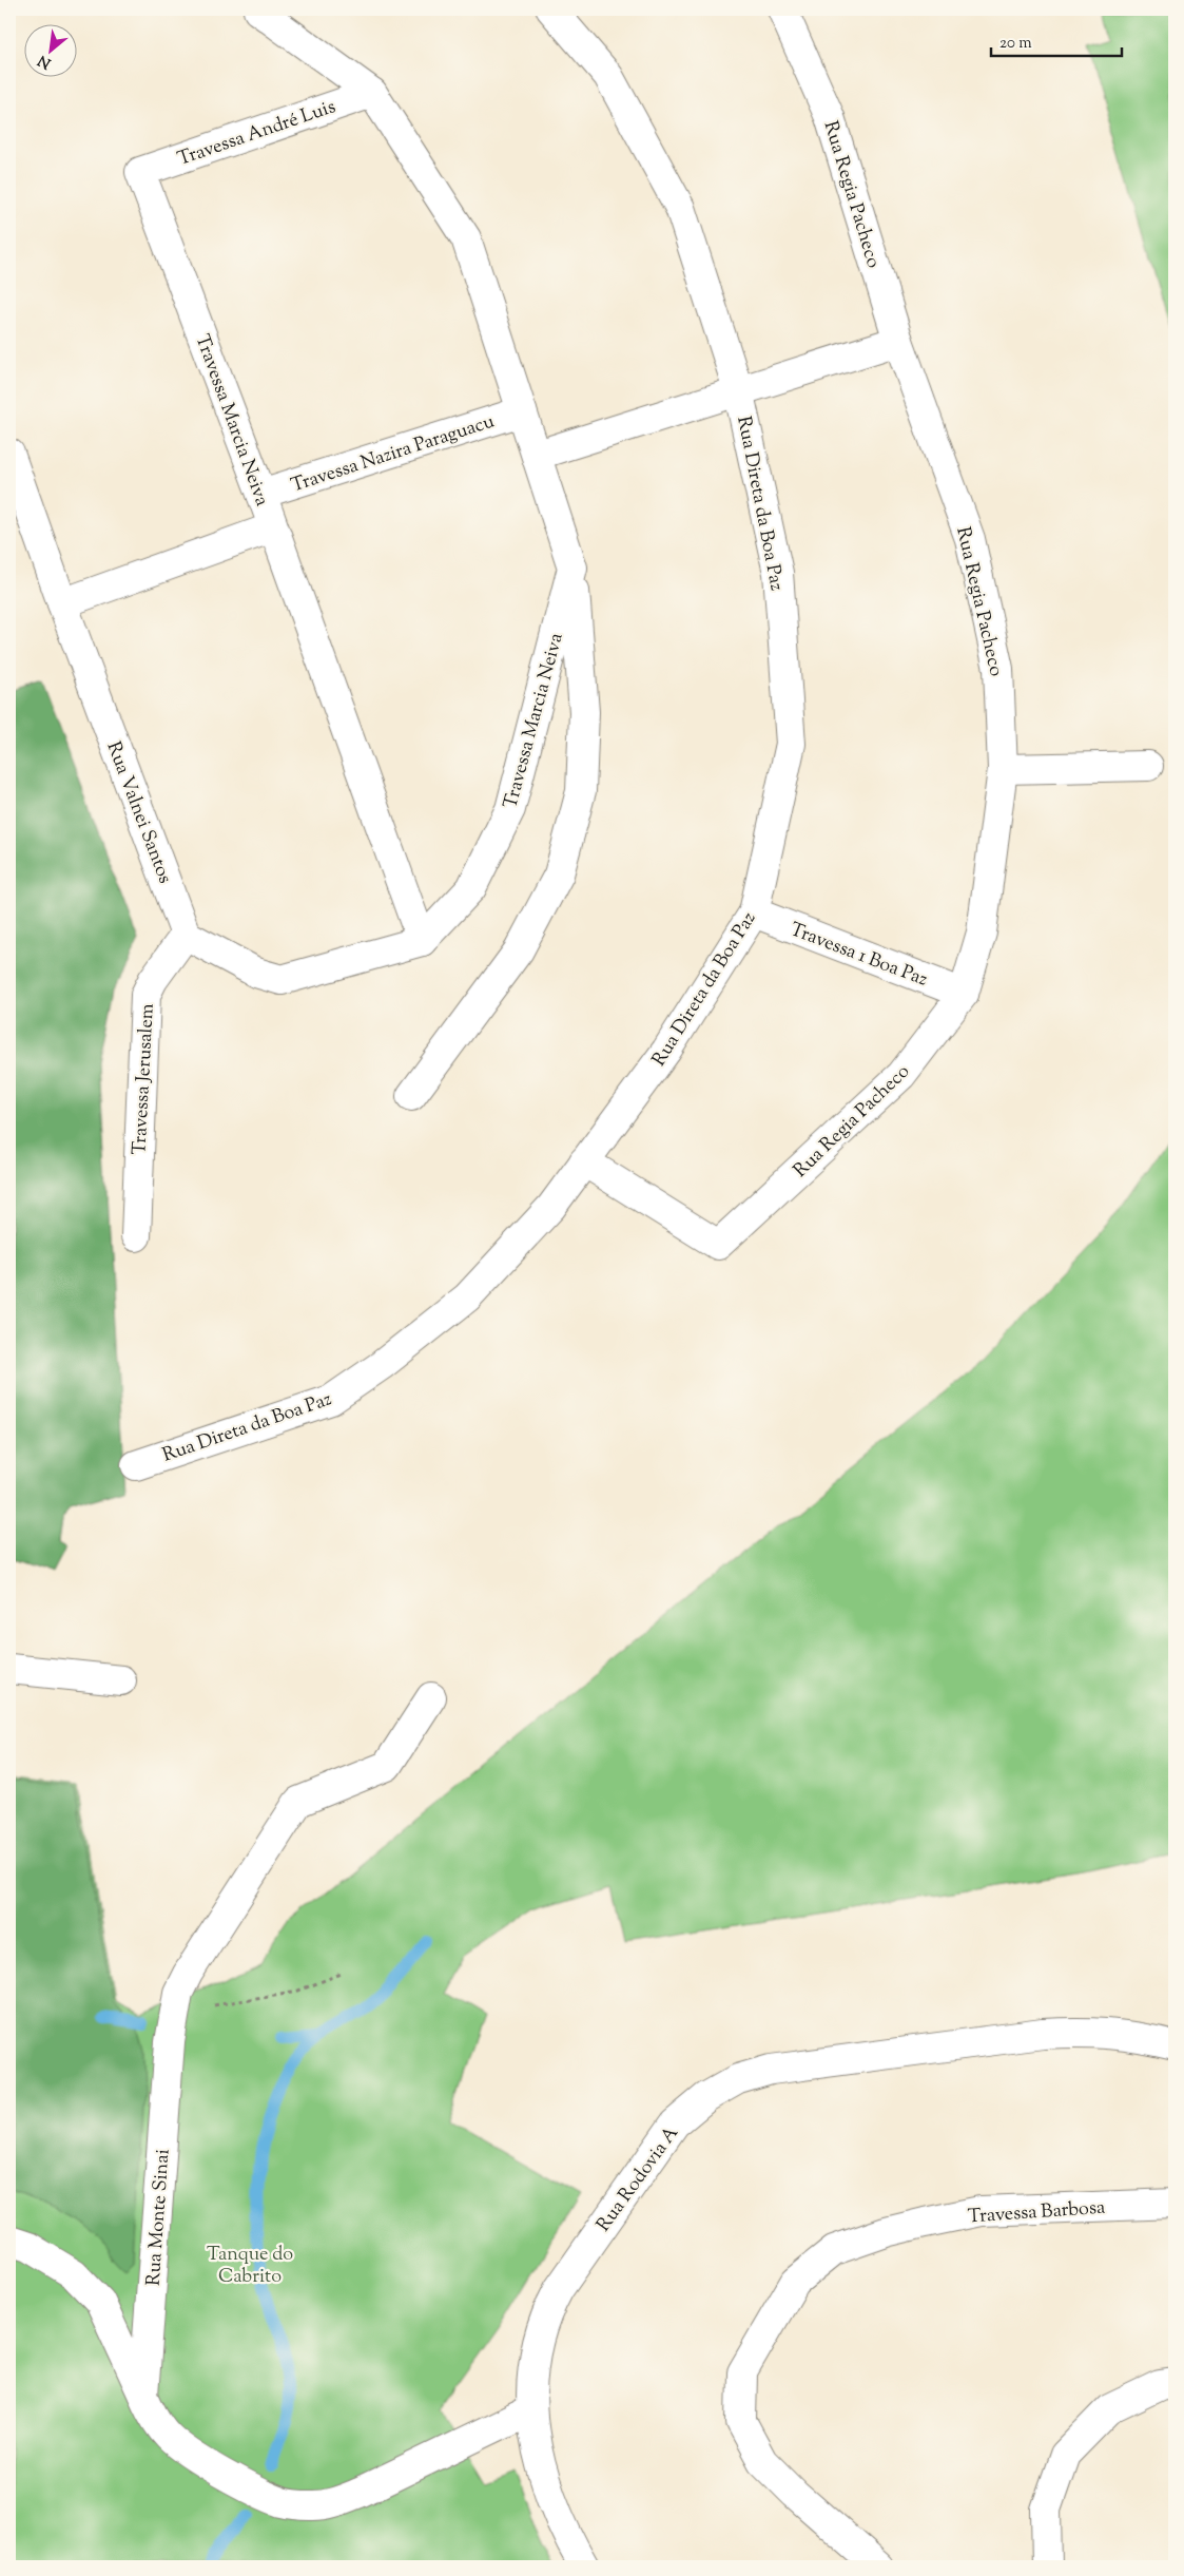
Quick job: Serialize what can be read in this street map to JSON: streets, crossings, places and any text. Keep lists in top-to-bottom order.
{
  "streets": {
    "street": [
      "Travessa André Luis",
      "Rua Regia Pacheco",
      "Travessa Marcia Neiva",
      "Travessa Nazira Paraguacu",
      "Rua Direta da Boa Paz",
      "Rua Valnei Santos",
      "Travessa 1 Boa Paz",
      "Travessa Jerusalem",
      "Rua Rodovia A",
      "Travessa Barbosa",
      "Rua Monte Sinai"
    ]
  },
  "crossings": [
    ["Travessa André Luis", "Travessa Marcia Neiva"],
    ["Rua Regia Pacheco", "Rua Direta da Boa Paz"],
    ["Rua Regia Pacheco", "Travessa 1 Boa Paz"],
    ["Travessa Marcia Neiva", "Travessa Nazira Paraguacu"],
    ["Rua Direta da Boa Paz", "Travessa 1 Boa Paz"],
    ["Rua Valnei Santos", "Travessa Jerusalem"]
  ],
  "parks": ["Tanque do Cabrito"],
  "scale_bar": "20 m",
  "north": "bottom left"
}
